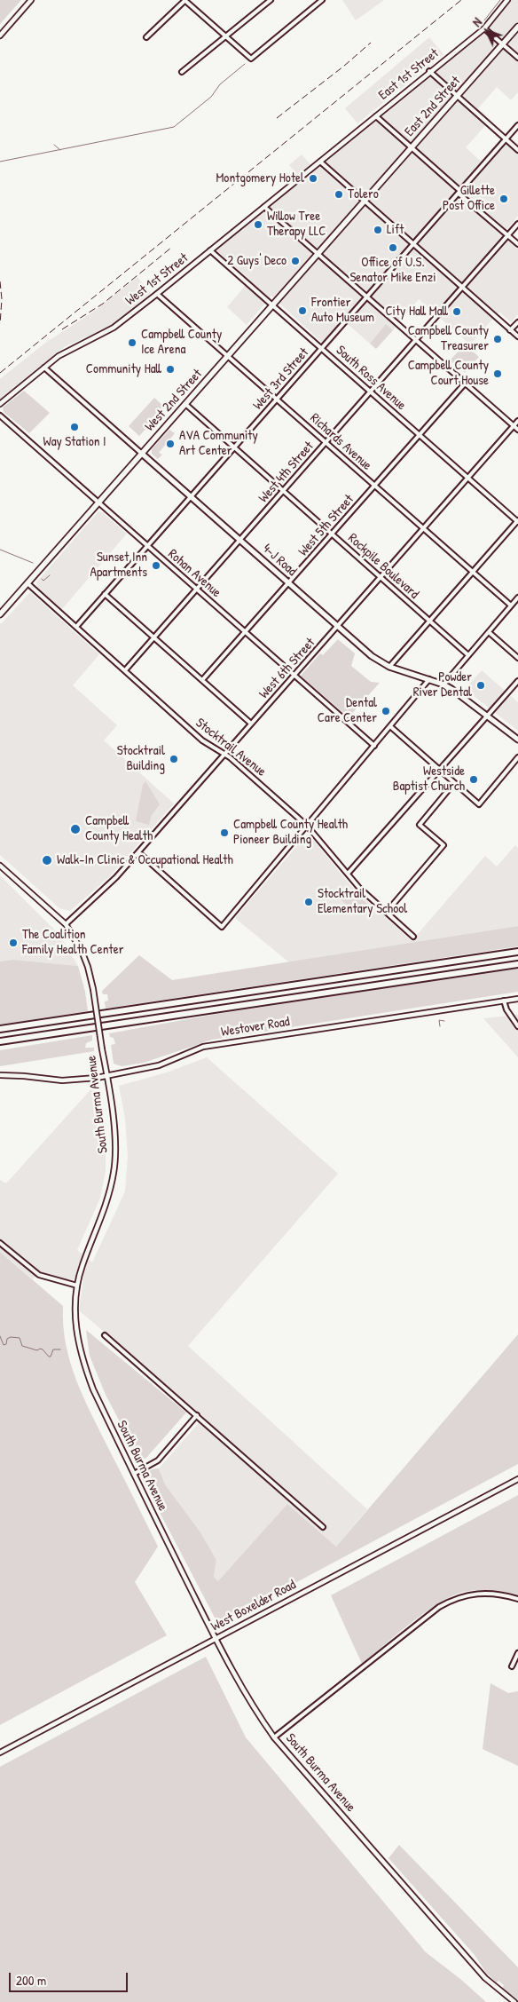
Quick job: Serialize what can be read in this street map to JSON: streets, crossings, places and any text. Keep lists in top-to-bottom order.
{
  "streets": {
    "main road": ["East 2nd Street", "West 2nd Street", "4-J Road"],
    "street": [
      "East 1st Street",
      "West 1st Street",
      "South Ross Avenue",
      "West 3rd Street",
      "Richards Avenue",
      "West 4th Street",
      "West 5th Street",
      "Rockpile Boulevard",
      "Rohan Avenue",
      "West 6th Street",
      "Stocktrail Avenue",
      "Westover Road",
      "South Burma Avenue",
      "West Boxelder Road"
    ]
  },
  "crossings": [
    ["East 1st Street", "West 1st Street"],
    ["East 2nd Street", "West 2nd Street"],
    ["West 1st Street", "South Ross Avenue"],
    ["West 1st Street", "Richards Avenue"],
    ["West 1st Street", "4-J Road"],
    ["South Ross Avenue", "West 3rd Street"],
    ["South Ross Avenue", "West 2nd Street"],
    ["South Ross Avenue", "West 4th Street"],
    ["South Ross Avenue", "West 5th Street"],
    ["South Ross Avenue", "West 6th Street"],
    ["West 3rd Street", "Richards Avenue"],
    ["West 3rd Street", "4-J Road"],
    ["West 3rd Street", "Rockpile Boulevard"],
    ["West 3rd Street", "Rohan Avenue"],
    ["West 3rd Street", "Stocktrail Avenue"],
    ["West 2nd Street", "Richards Avenue"],
    ["West 2nd Street", "4-J Road"],
    ["West 2nd Street", "Rockpile Boulevard"],
    ["West 2nd Street", "Rohan Avenue"],
    ["West 2nd Street", "Stocktrail Avenue"],
    ["Richards Avenue", "West 4th Street"],
    ["Richards Avenue", "West 5th Street"],
    ["Richards Avenue", "West 6th Street"],
    ["West 4th Street", "4-J Road"],
    ["West 4th Street", "Rockpile Boulevard"],
    ["West 4th Street", "Rohan Avenue"],
    ["West 4th Street", "Stocktrail Avenue"],
    ["West 5th Street", "4-J Road"],
    ["West 5th Street", "Rockpile Boulevard"],
    ["West 5th Street", "Rohan Avenue"],
    ["4-J Road", "West 6th Street"],
    ["Rockpile Boulevard", "West 6th Street"],
    ["Rohan Avenue", "West 6th Street"],
    ["West 6th Street", "Stocktrail Avenue"],
    ["West 6th Street", "South Burma Avenue"],
    ["Westover Road", "South Burma Avenue"],
    ["South Burma Avenue", "West Boxelder Road"]
  ],
  "places": [
    "Montgomery Hotel",
    "Tolero",
    "Gillette Post Office",
    "Willow Tree Therapy LLC",
    "Lift",
    "Office of U.S. Senator Mike Enzi",
    "2 Guys' Deco",
    "Frontier Auto Museum",
    "City Hall Mall",
    "Campbell County Treasurer",
    "Campbell County Ice Arena",
    "Community Hall",
    "Campbell County Court House",
    "Way Station I",
    "AVA Community Art Center",
    "Sunset Inn Apartments",
    "Powder River Dental",
    "Dental Care Center",
    "Stocktrail Building",
    "Westside Baptist Church",
    "Campbell County Health",
    "Campbell County Health Pioneer Building",
    "Walk-In Clinic & Occupational Health",
    "Stocktrail Elementary School",
    "The Coalition Family Health Center"
  ],
  "scale_bar": "200 m",
  "north": "top left"
}
